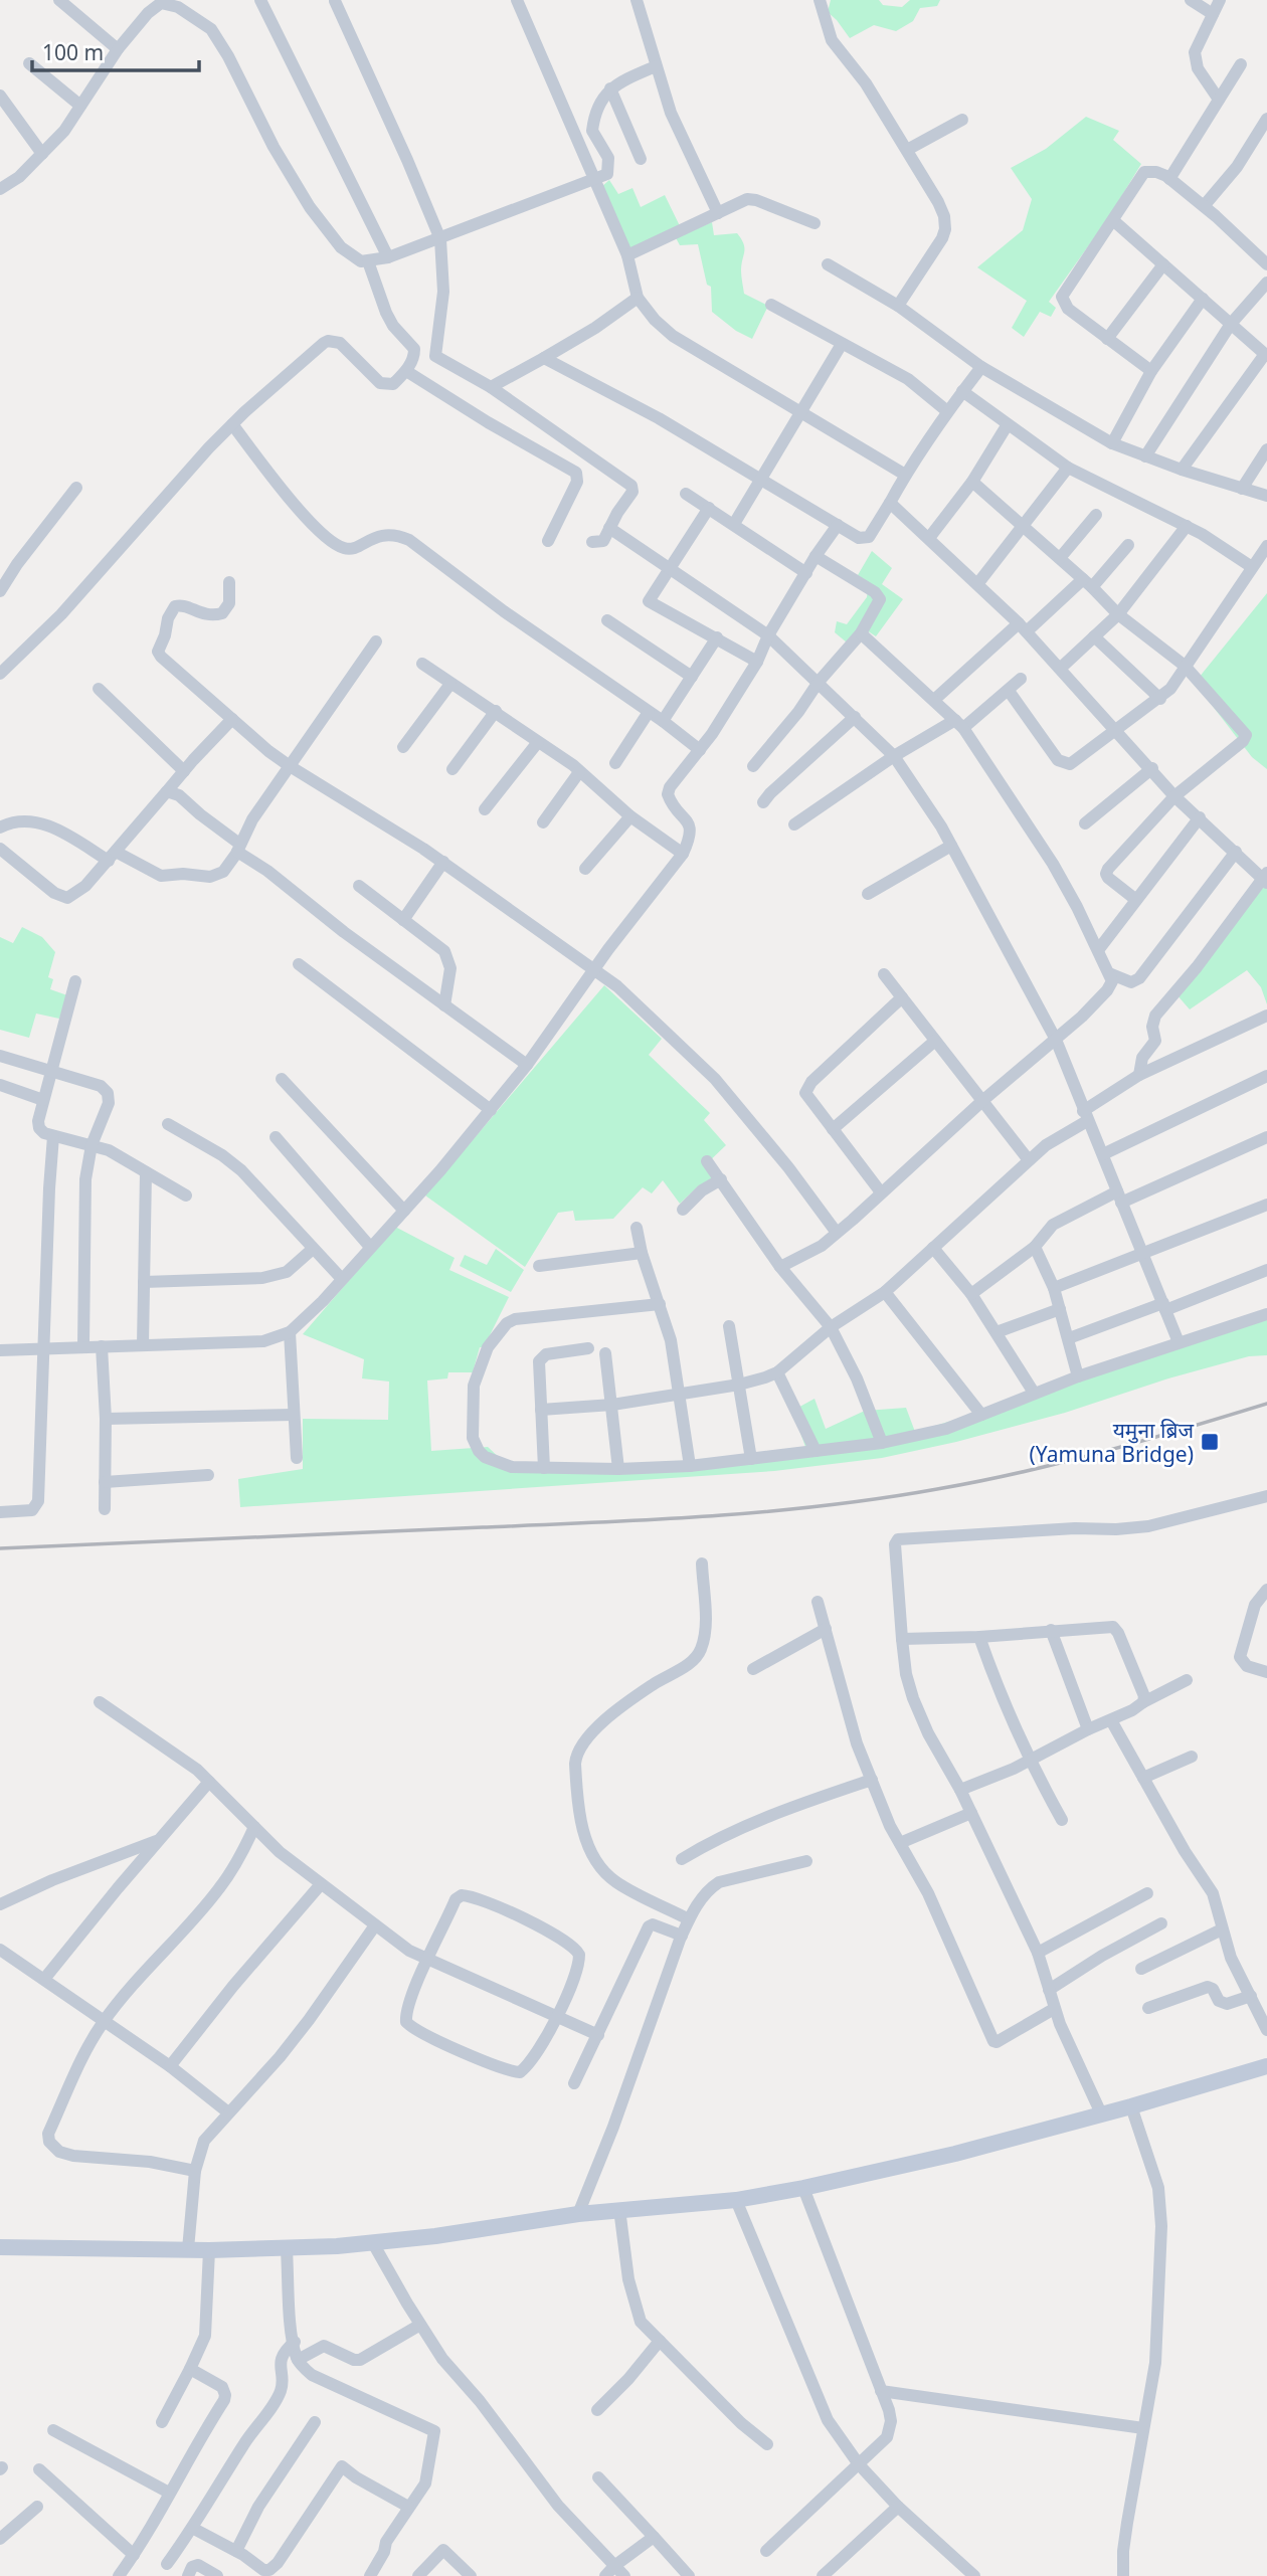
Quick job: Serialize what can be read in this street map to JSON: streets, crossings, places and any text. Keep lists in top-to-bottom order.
{
  "places": {
    "transit": ["यमुना ब्रिज (Yamuna Bridge)"]
  },
  "scale_bar": "100 m"
}
